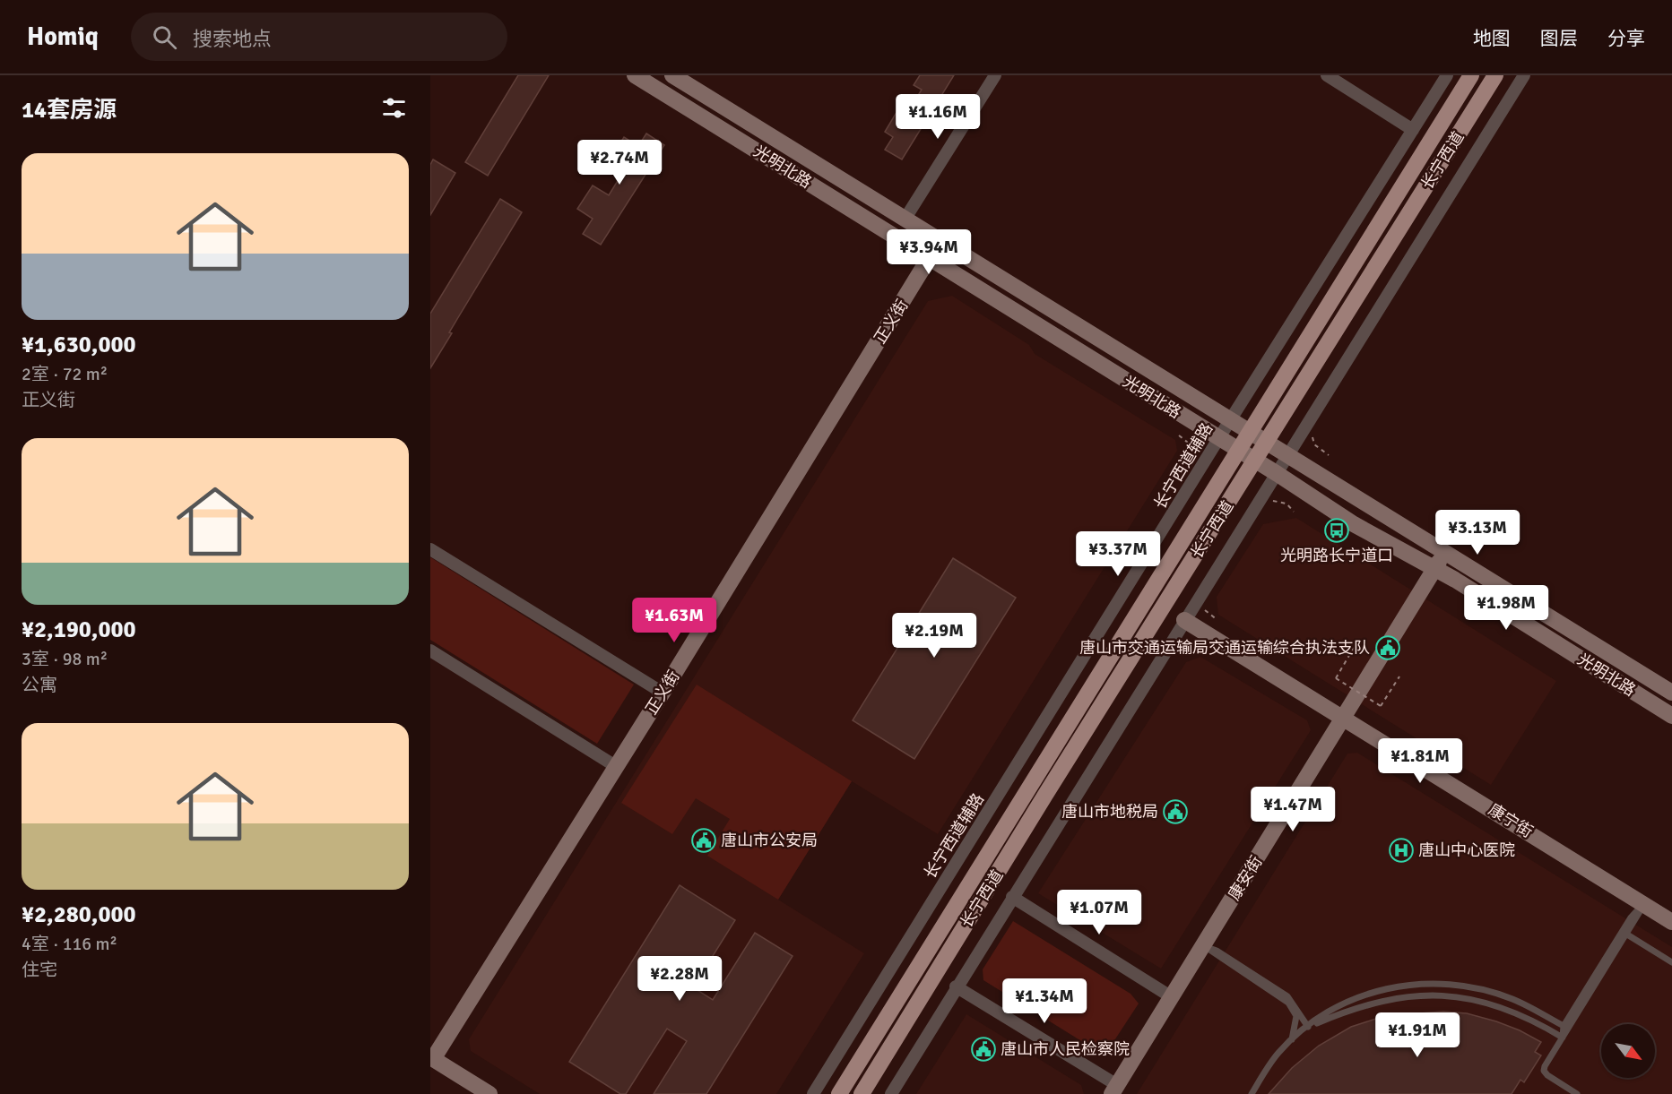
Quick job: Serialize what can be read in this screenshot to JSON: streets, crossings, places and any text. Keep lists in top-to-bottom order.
{
  "streets": {
    "main road": [
      "长宁西道",
      "光明北路",
      "正义街",
      "康宁街",
      "康安街"
    ],
    "street": ["长宁西道辅路"]
  },
  "crossings": [
    ["长宁西道", "光明北路"],
    ["光明北路", "正义街"],
    ["光明北路", "长宁西道辅路"],
    ["光明北路", "康安街"],
    ["康宁街", "康安街"]
  ],
  "places": {
    "bus stop": ["光明路长宁道口"],
    "public building": [
      "唐山市交通运输局交通运输综合执法支队",
      "唐山市地税局",
      "唐山市公安局",
      "唐山市人民检察院"
    ],
    "hospital": ["唐山中心医院"]
  },
  "north": "bottom right",
  "page": {
    "header": "Homiq",
    "search": "搜索地点",
    "nav": ["地图", "图层", "分享"],
    "heading": "14套房源",
    "price": [
      "¥1.16M",
      "¥2.74M",
      "¥3.94M",
      "¥3.13M",
      "¥3.37M",
      "¥1.98M",
      "¥1.63M",
      "¥2.19M",
      "¥1.81M",
      "¥1.47M",
      "¥1.07M",
      "¥2.28M",
      "¥1.34M",
      "¥1.91M"
    ],
    "list": [
      {
        "name": "¥1,630,000",
        "note": "2室 · 72 m² · 正义街"
      },
      {
        "name": "¥2,190,000",
        "note": "3室 · 98 m² · 公寓"
      },
      {
        "name": "¥2,280,000",
        "note": "4室 · 116 m² · 住宅"
      }
    ]
  }
}
